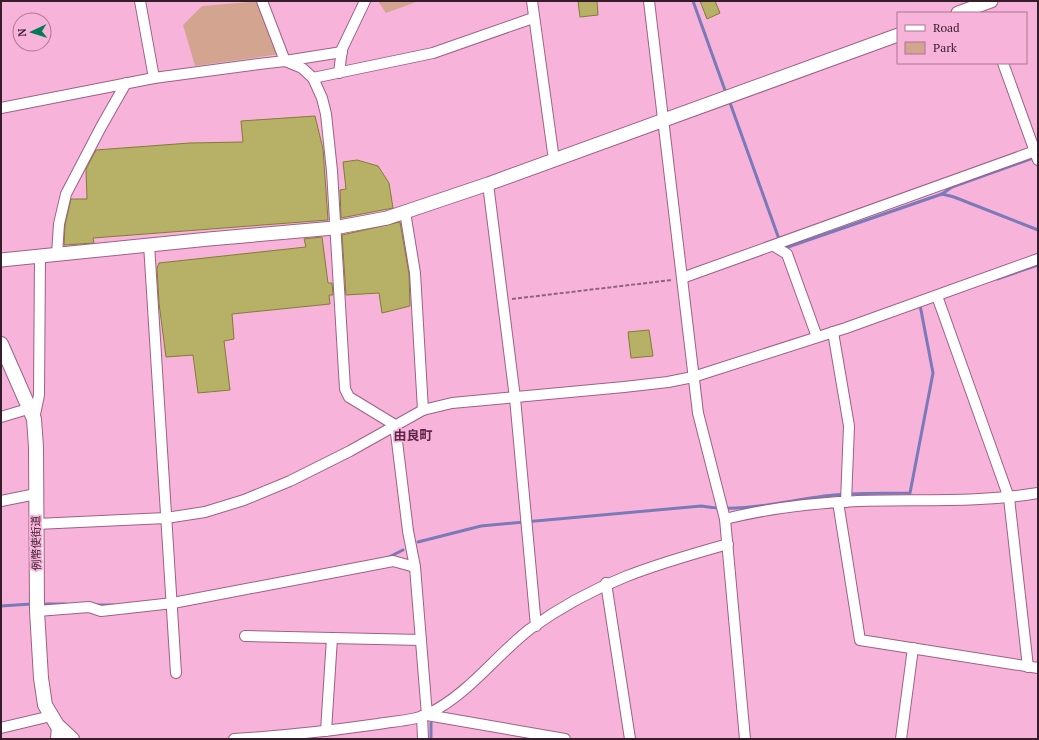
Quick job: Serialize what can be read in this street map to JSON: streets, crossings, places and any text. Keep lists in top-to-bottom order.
{
  "streets": {
    "main road": ["例幣使街道"]
  },
  "districts": ["由良町"],
  "legend": ["Road", "Park"],
  "north": "left"
}
